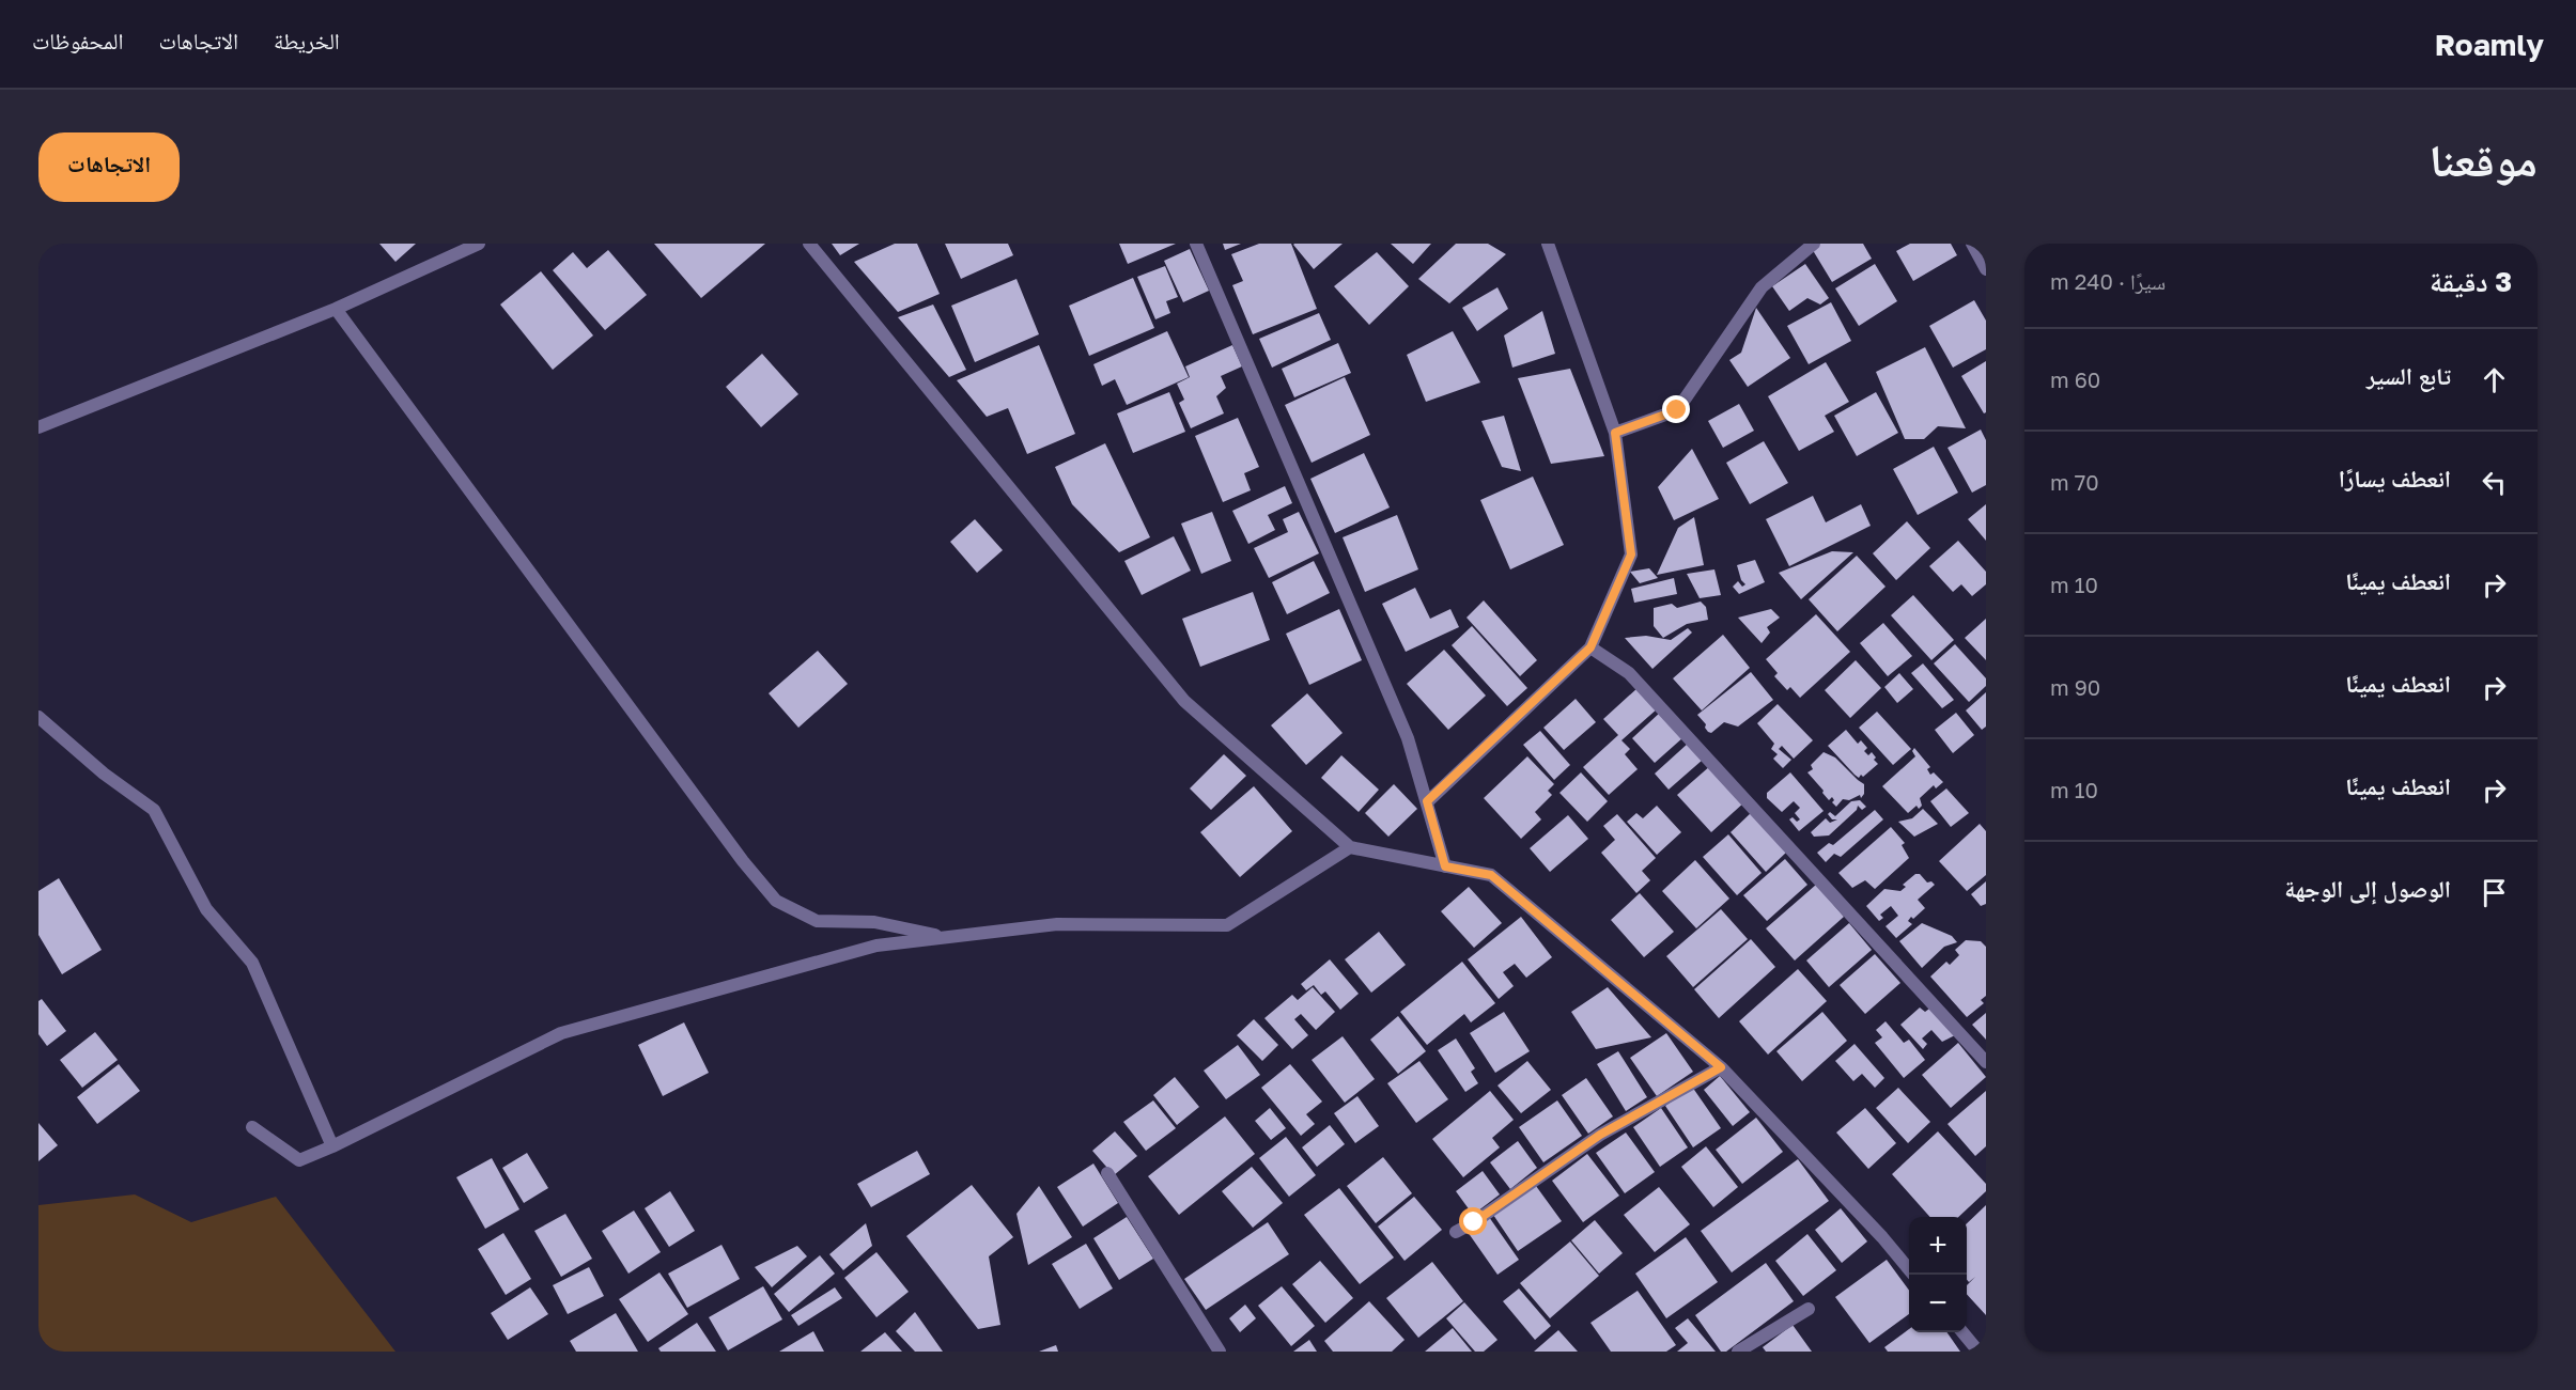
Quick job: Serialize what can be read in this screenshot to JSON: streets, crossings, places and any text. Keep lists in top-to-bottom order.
{
  "page": {
    "header": "Roamly",
    "nav": ["الخريطة", "الاتجاهات", "المحفوظات"],
    "title": "موقعنا",
    "buttons": "الاتجاهات",
    "heading": ["3 دقيقة", "سيرًا · 240 m"],
    "list": [
      ["تابع السير", "60 m"],
      ["انعطف يسارًا", "70 m"],
      ["انعطف يمينًا", "10 m"],
      ["انعطف يمينًا", "90 m"],
      ["انعطف يمينًا", "10 m"],
      "الوصول إلى الوجهة"
    ],
    "map_buttons": ["+", "−"]
  }
}
